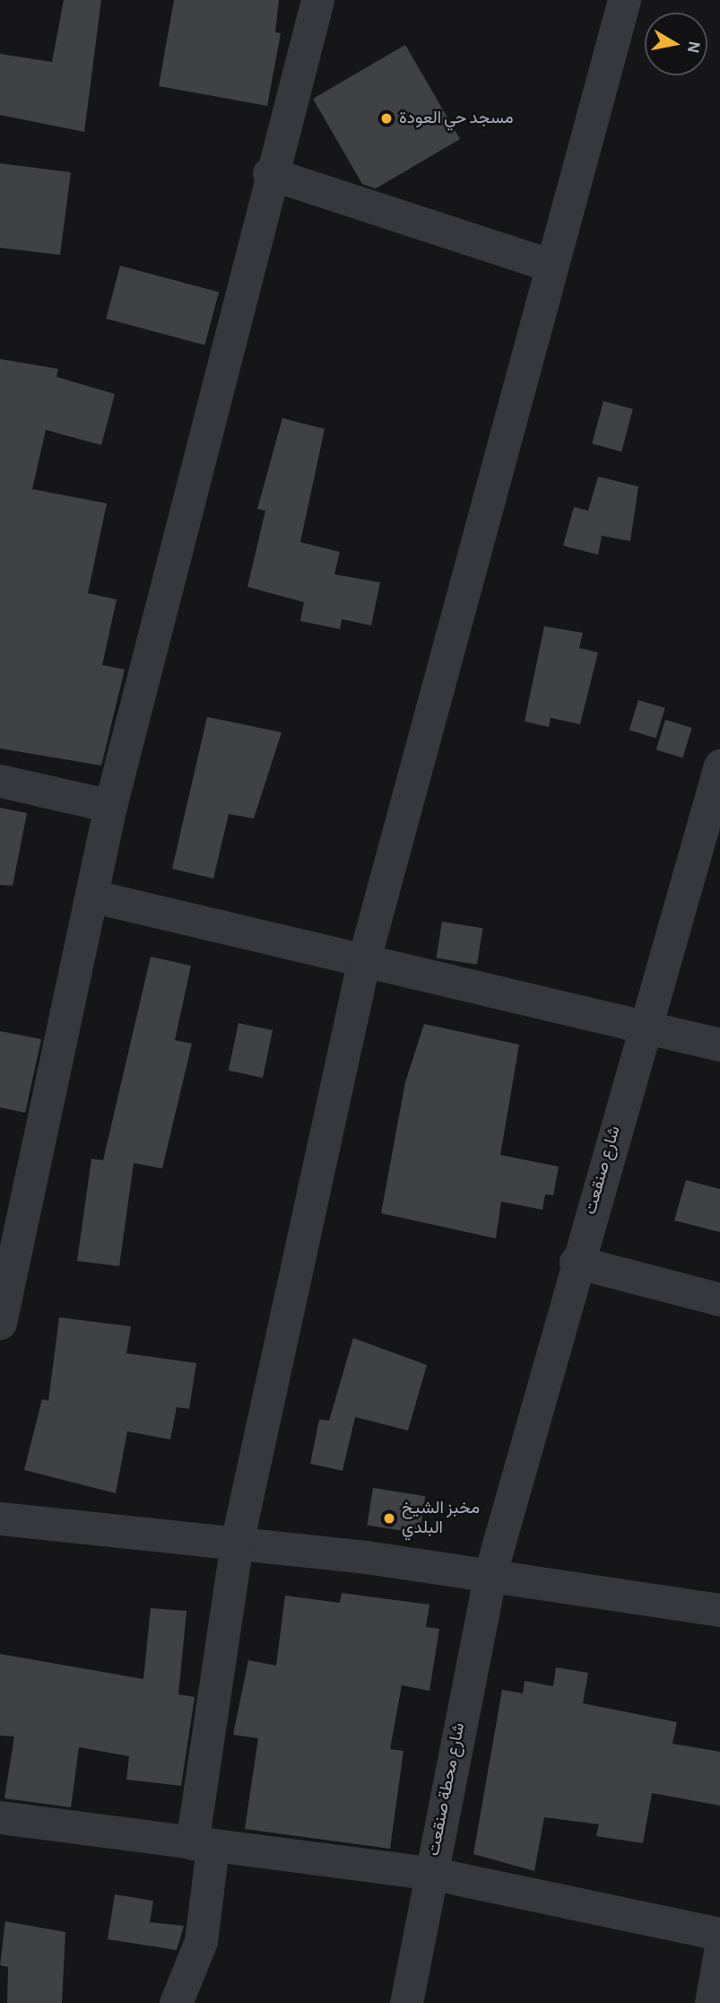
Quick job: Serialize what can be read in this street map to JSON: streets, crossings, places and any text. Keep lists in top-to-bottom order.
{
  "streets": {
    "street": ["شارع صنقعت", "شارع محطة صنقعت"]
  },
  "crossings": [
    ["شارع صنقعت", "شارع محطة صنقعت"]
  ],
  "places": ["مسجد حي العودة", "مخبز الشيخ البلدي"],
  "north": "right"
}
